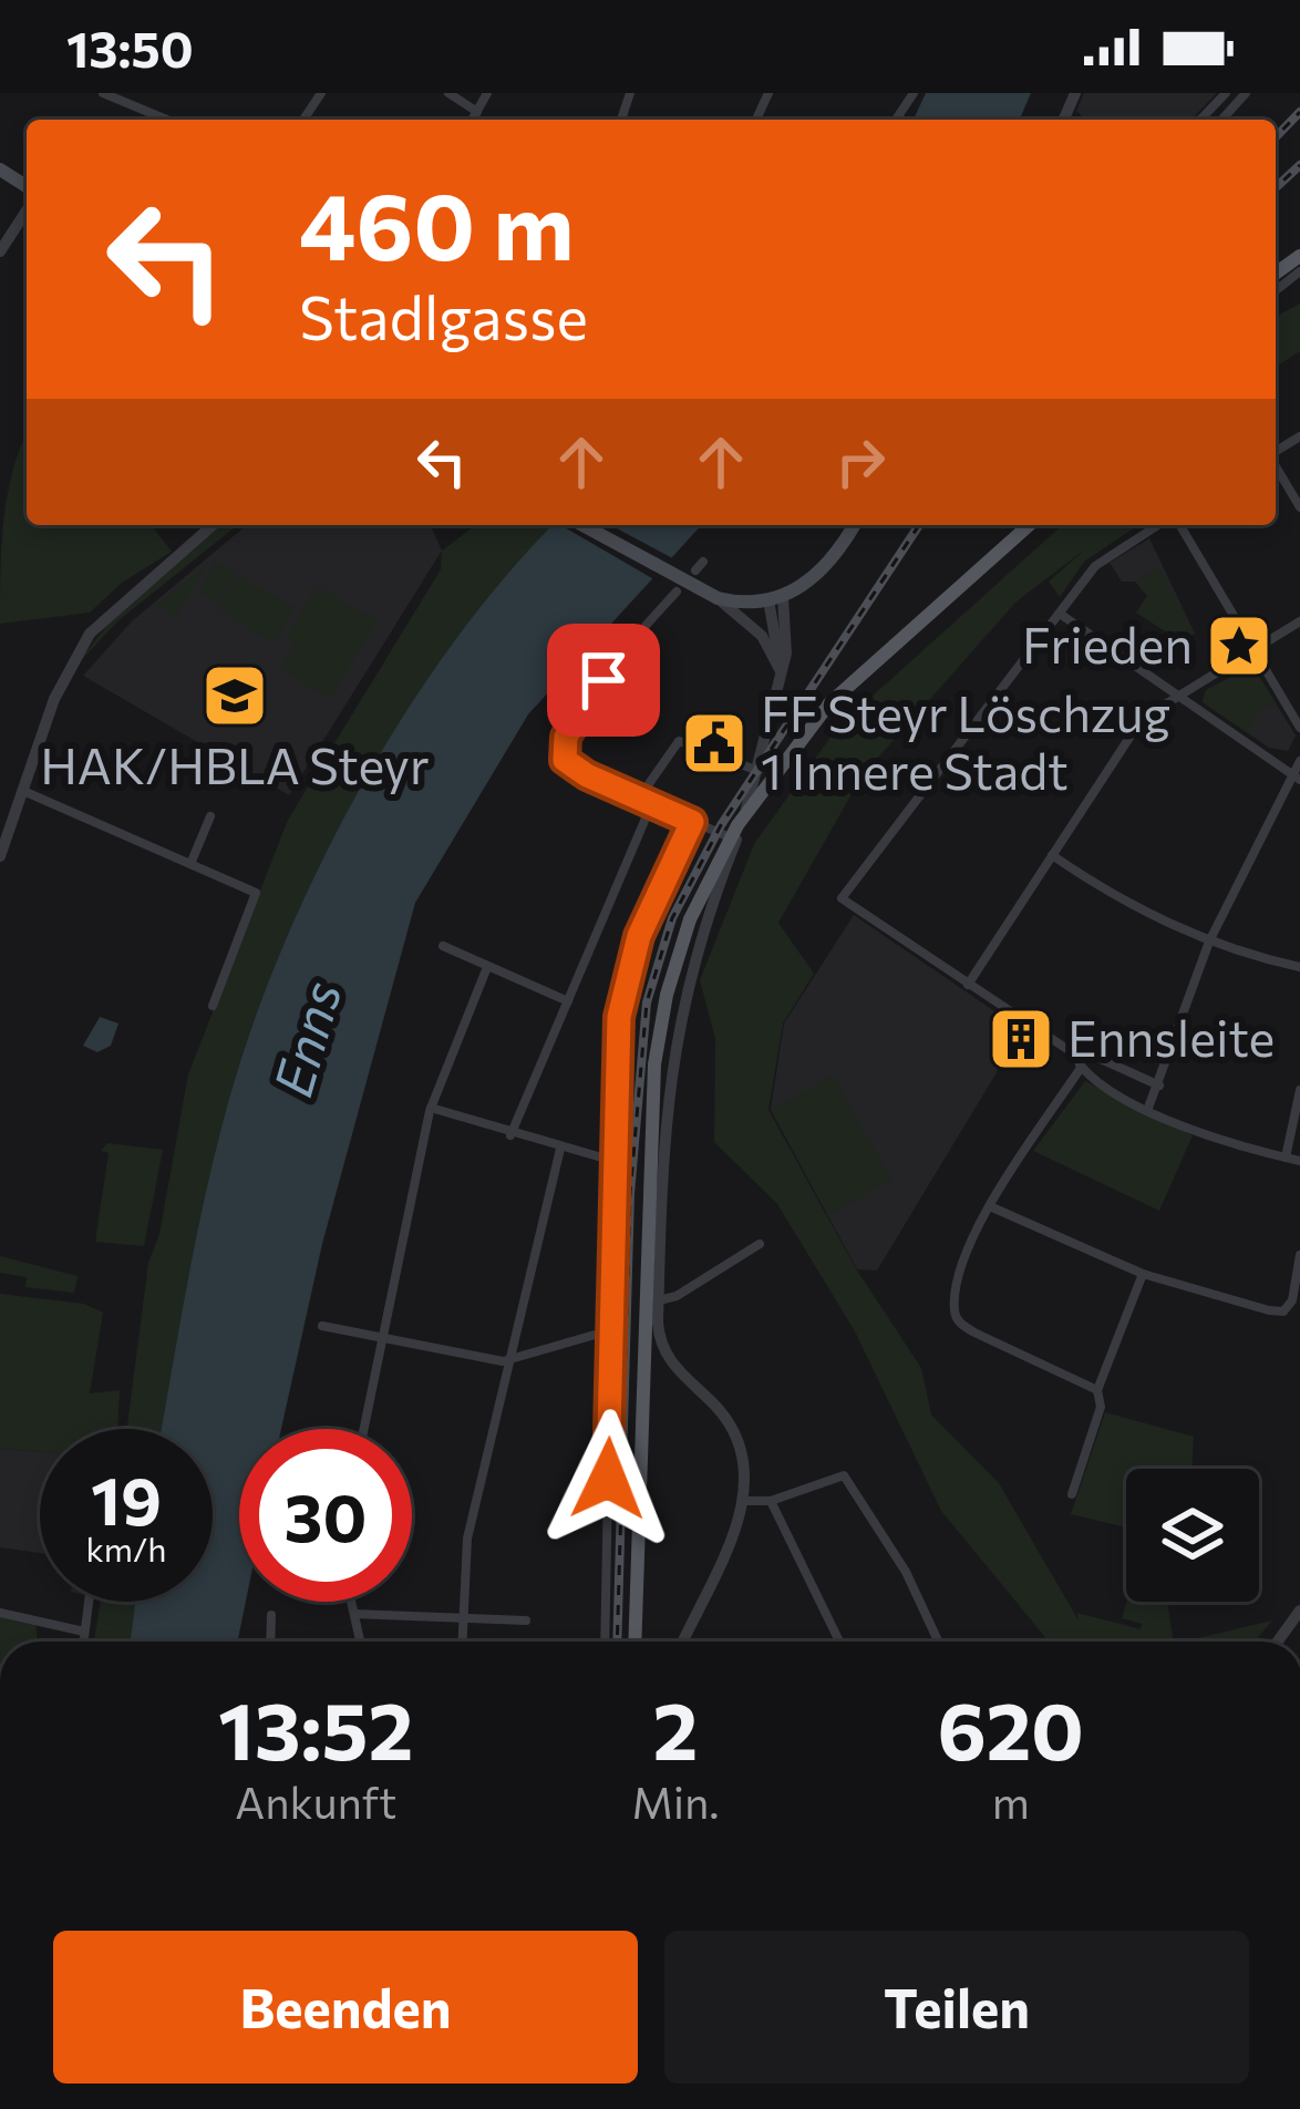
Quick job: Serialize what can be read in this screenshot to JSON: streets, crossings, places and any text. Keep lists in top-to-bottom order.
{
  "water": ["Enns"],
  "places": {
    "place": ["Frieden"],
    "school or university": ["HAK/HBLA Steyr"],
    "public building": ["FF Steyr Löschzug 1 Innere Stadt"],
    "building": ["Ennsleite"]
  },
  "page": {
    "status": "13:50",
    "turn": ["460 m", "Stadlgasse"],
    "speed": "19 km/h",
    "limit": "30",
    "eta": [
      "13:52",
      "Ankunft",
      "2",
      "Min.",
      "620",
      "m"
    ],
    "buttons": ["Beenden", "Teilen"]
  }
}
